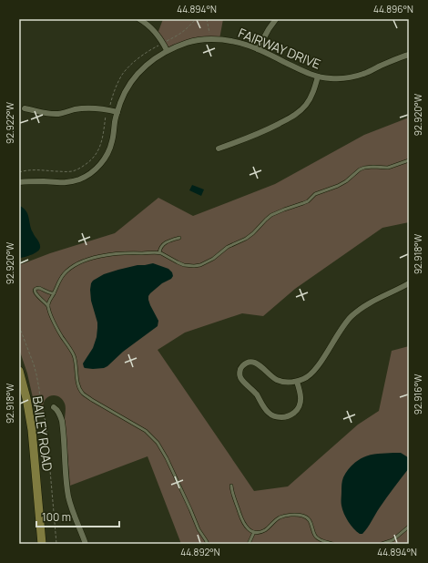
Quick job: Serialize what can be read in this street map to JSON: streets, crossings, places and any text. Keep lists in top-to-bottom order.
{
  "streets": {
    "main road": ["BAILEY ROAD"],
    "street": ["FAIRWAY DRIVE"]
  },
  "scale_bar": "100 m",
  "coordinates": [
    "44.894°N",
    "44.896°N",
    "92.920°W",
    "92.922°W",
    "92.918°W",
    "92.916°W",
    "44.892°N"
  ]
}
